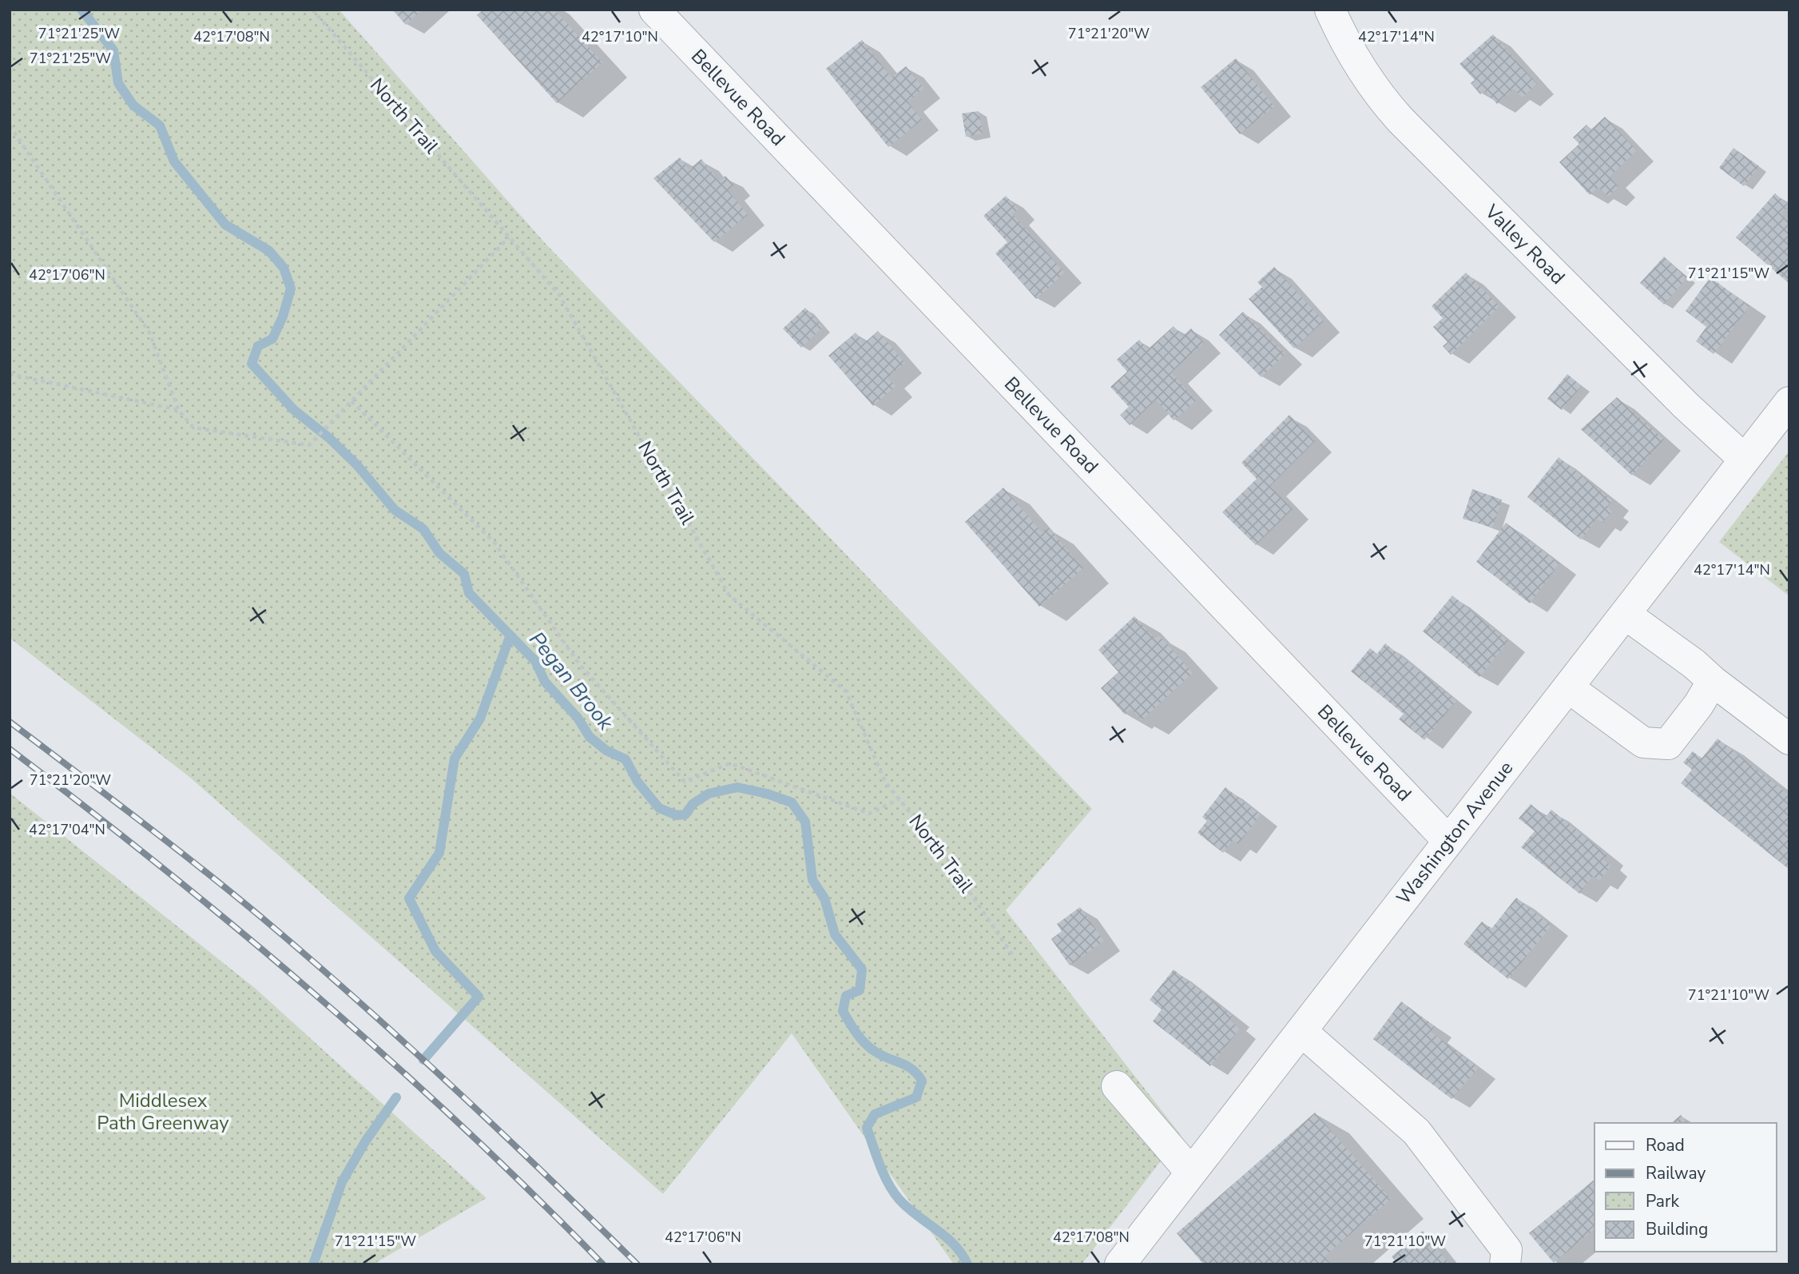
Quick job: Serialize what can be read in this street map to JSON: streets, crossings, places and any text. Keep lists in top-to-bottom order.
{
  "streets": {
    "street": ["Bellevue Road", "Valley Road", "Washington Avenue"],
    "path": ["North Trail"]
  },
  "crossings": [
    ["Bellevue Road", "Washington Avenue"],
    ["Valley Road", "Washington Avenue"]
  ],
  "water": ["Pegan Brook"],
  "parks": ["Middlesex Path Greenway"],
  "legend": [
    "Road",
    "Railway",
    "Park",
    "Building"
  ],
  "coordinates": [
    "71°21'25\"W",
    "71°21'20\"W",
    "42°17'08\"N",
    "42°17'10\"N",
    "42°17'14\"N",
    "71°21'15\"W",
    "42°17'06\"N",
    "42°17'04\"N",
    "71°21'10\"W"
  ]
}
